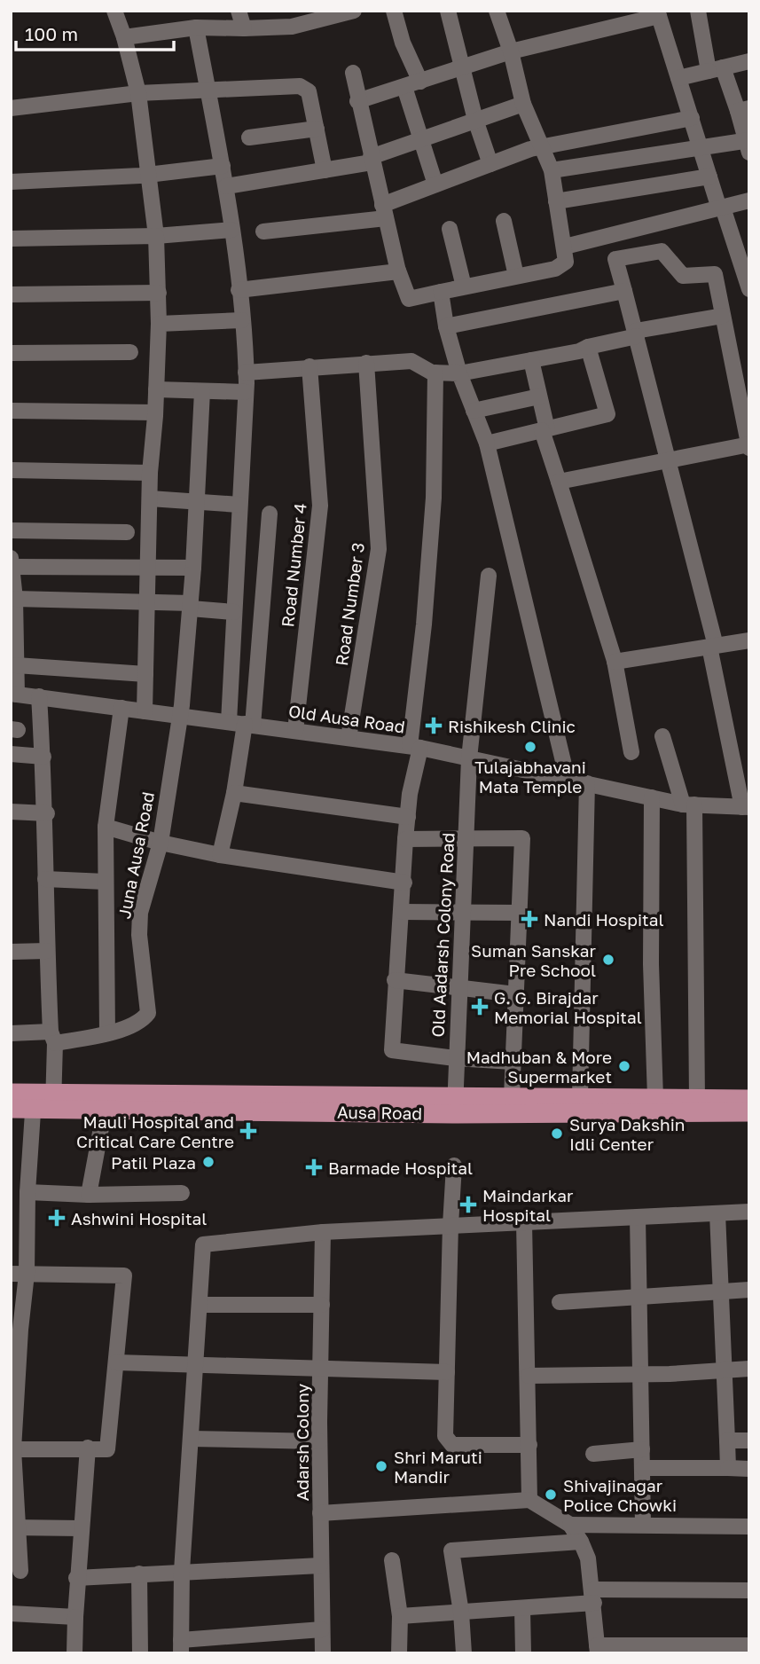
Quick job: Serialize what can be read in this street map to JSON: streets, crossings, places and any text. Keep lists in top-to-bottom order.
{
  "streets": {
    "main road": ["Ausa Road"],
    "street": [
      "Road Number 4",
      "Road Number 3",
      "Old Ausa Road",
      "Juna Ausa Road",
      "Old Aadarsh Colony Road",
      "Adarsh Colony"
    ]
  },
  "crossings": [
    ["Road Number 4", "Old Ausa Road"],
    ["Road Number 3", "Old Ausa Road"],
    ["Old Ausa Road", "Juna Ausa Road"],
    ["Old Ausa Road", "Old Aadarsh Colony Road"],
    ["Old Aadarsh Colony Road", "Ausa Road"]
  ],
  "places": {
    "health": [
      "Rishikesh Clinic",
      "Nandi Hospital",
      "G. G. Birajdar Memorial Hospital",
      "Mauli Hospital and Critical Care Centre",
      "Barmade Hospital",
      "Maindarkar Hospital",
      "Ashwini Hospital"
    ],
    "other": [
      "Tulajabhavani Mata Temple",
      "Suman Sanskar Pre School",
      "Madhuban & More Supermarket",
      "Surya Dakshin Idli Center",
      "Patil Plaza",
      "Shri Maruti Mandir",
      "Shivajinagar Police Chowki"
    ]
  },
  "scale_bar": "100 m"
}
